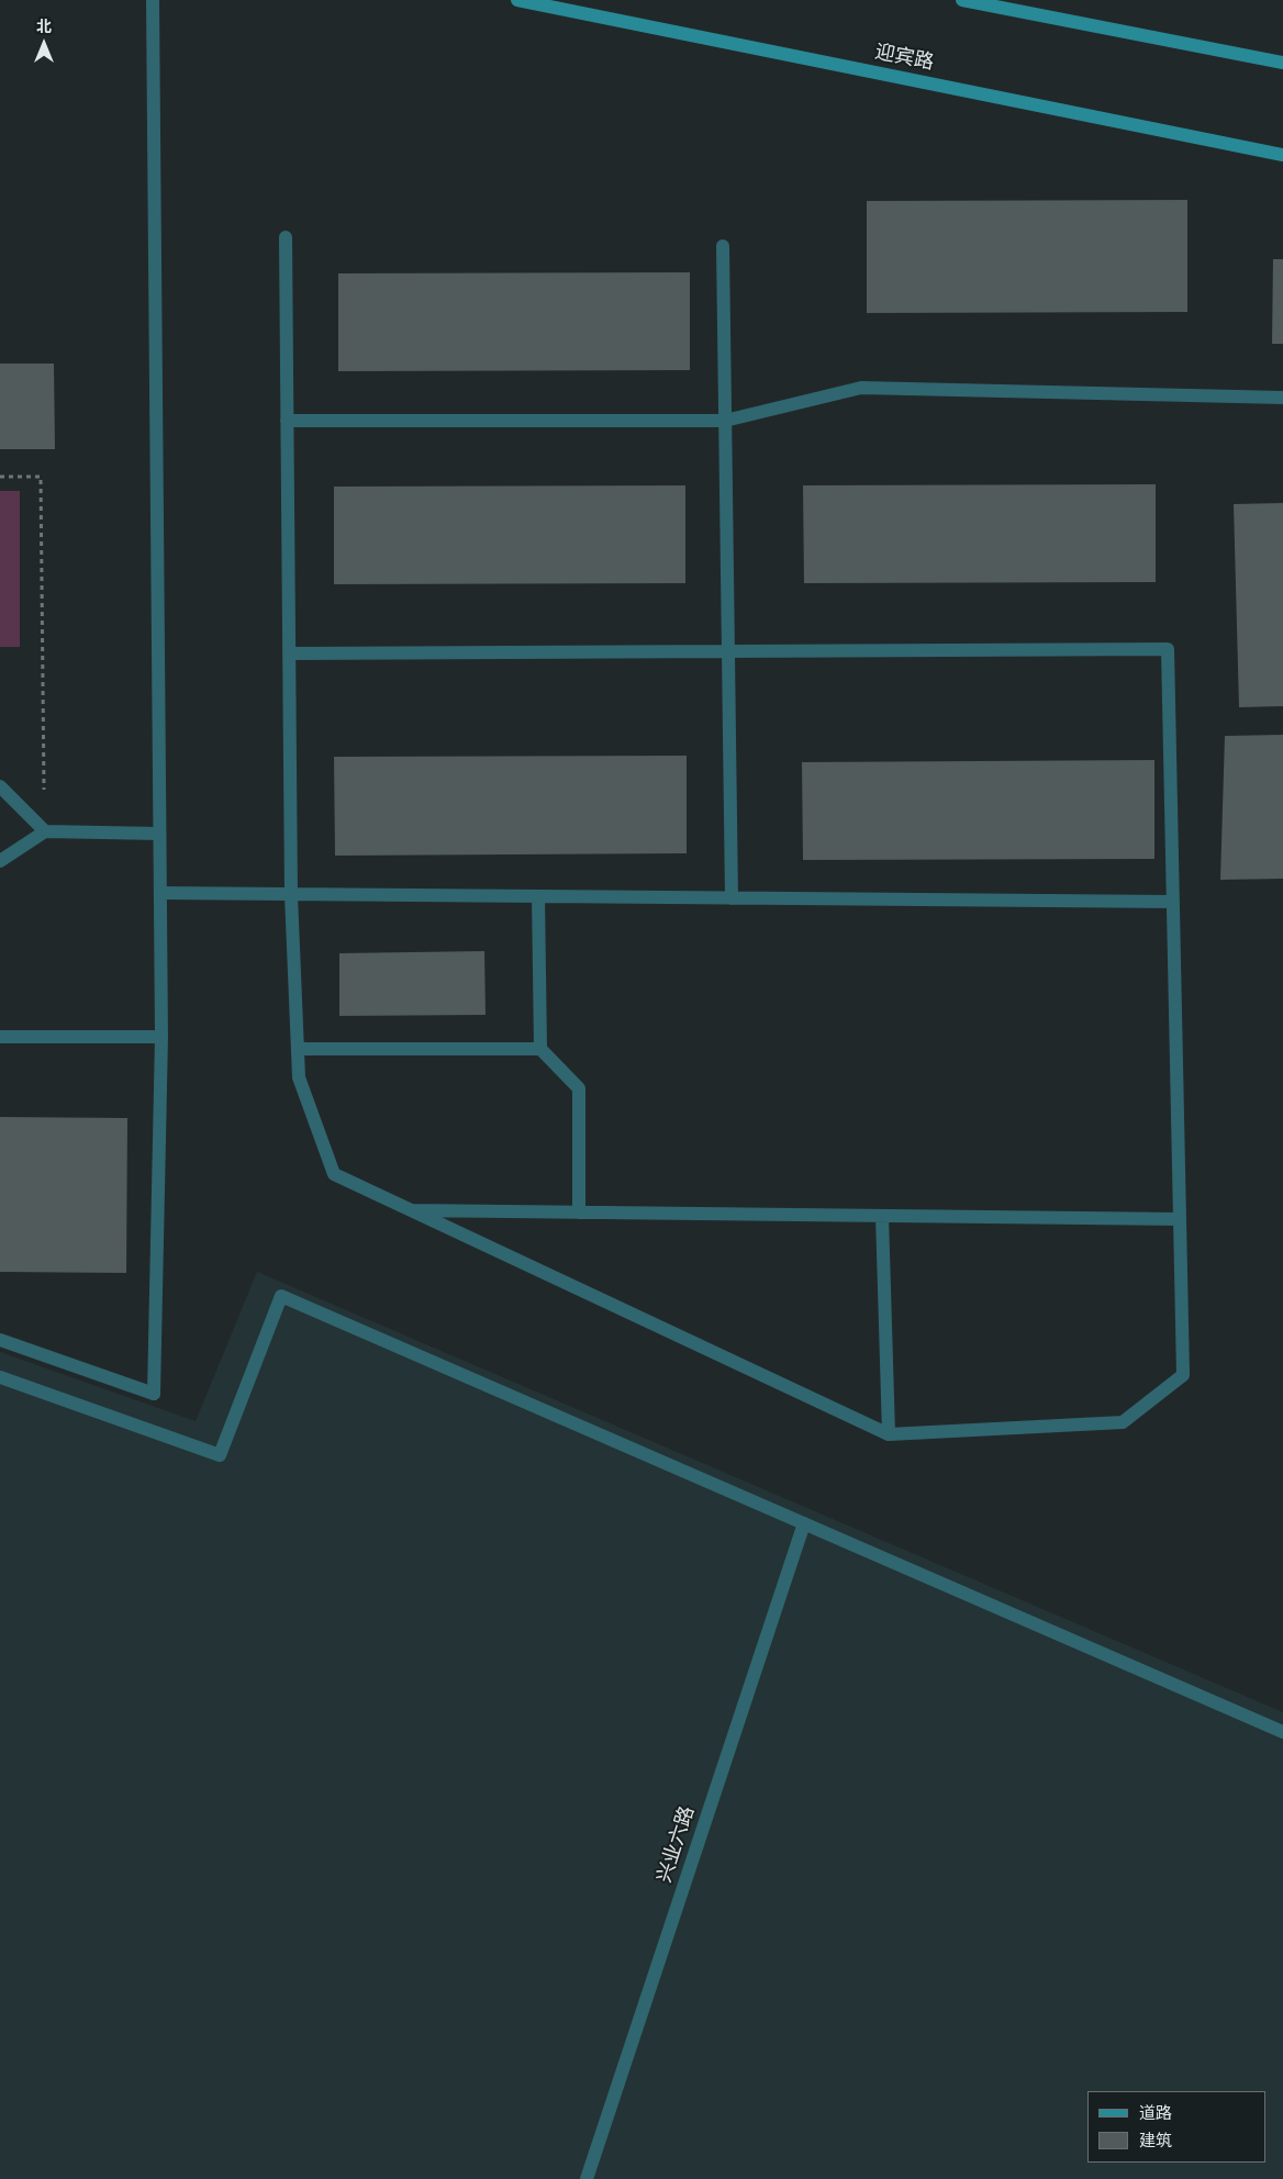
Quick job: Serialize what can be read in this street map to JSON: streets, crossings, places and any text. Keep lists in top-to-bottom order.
{
  "streets": {
    "main road": ["迎宾路"],
    "street": ["兴业六路"]
  },
  "legend": ["道路", "建筑"],
  "north": "top"
}
